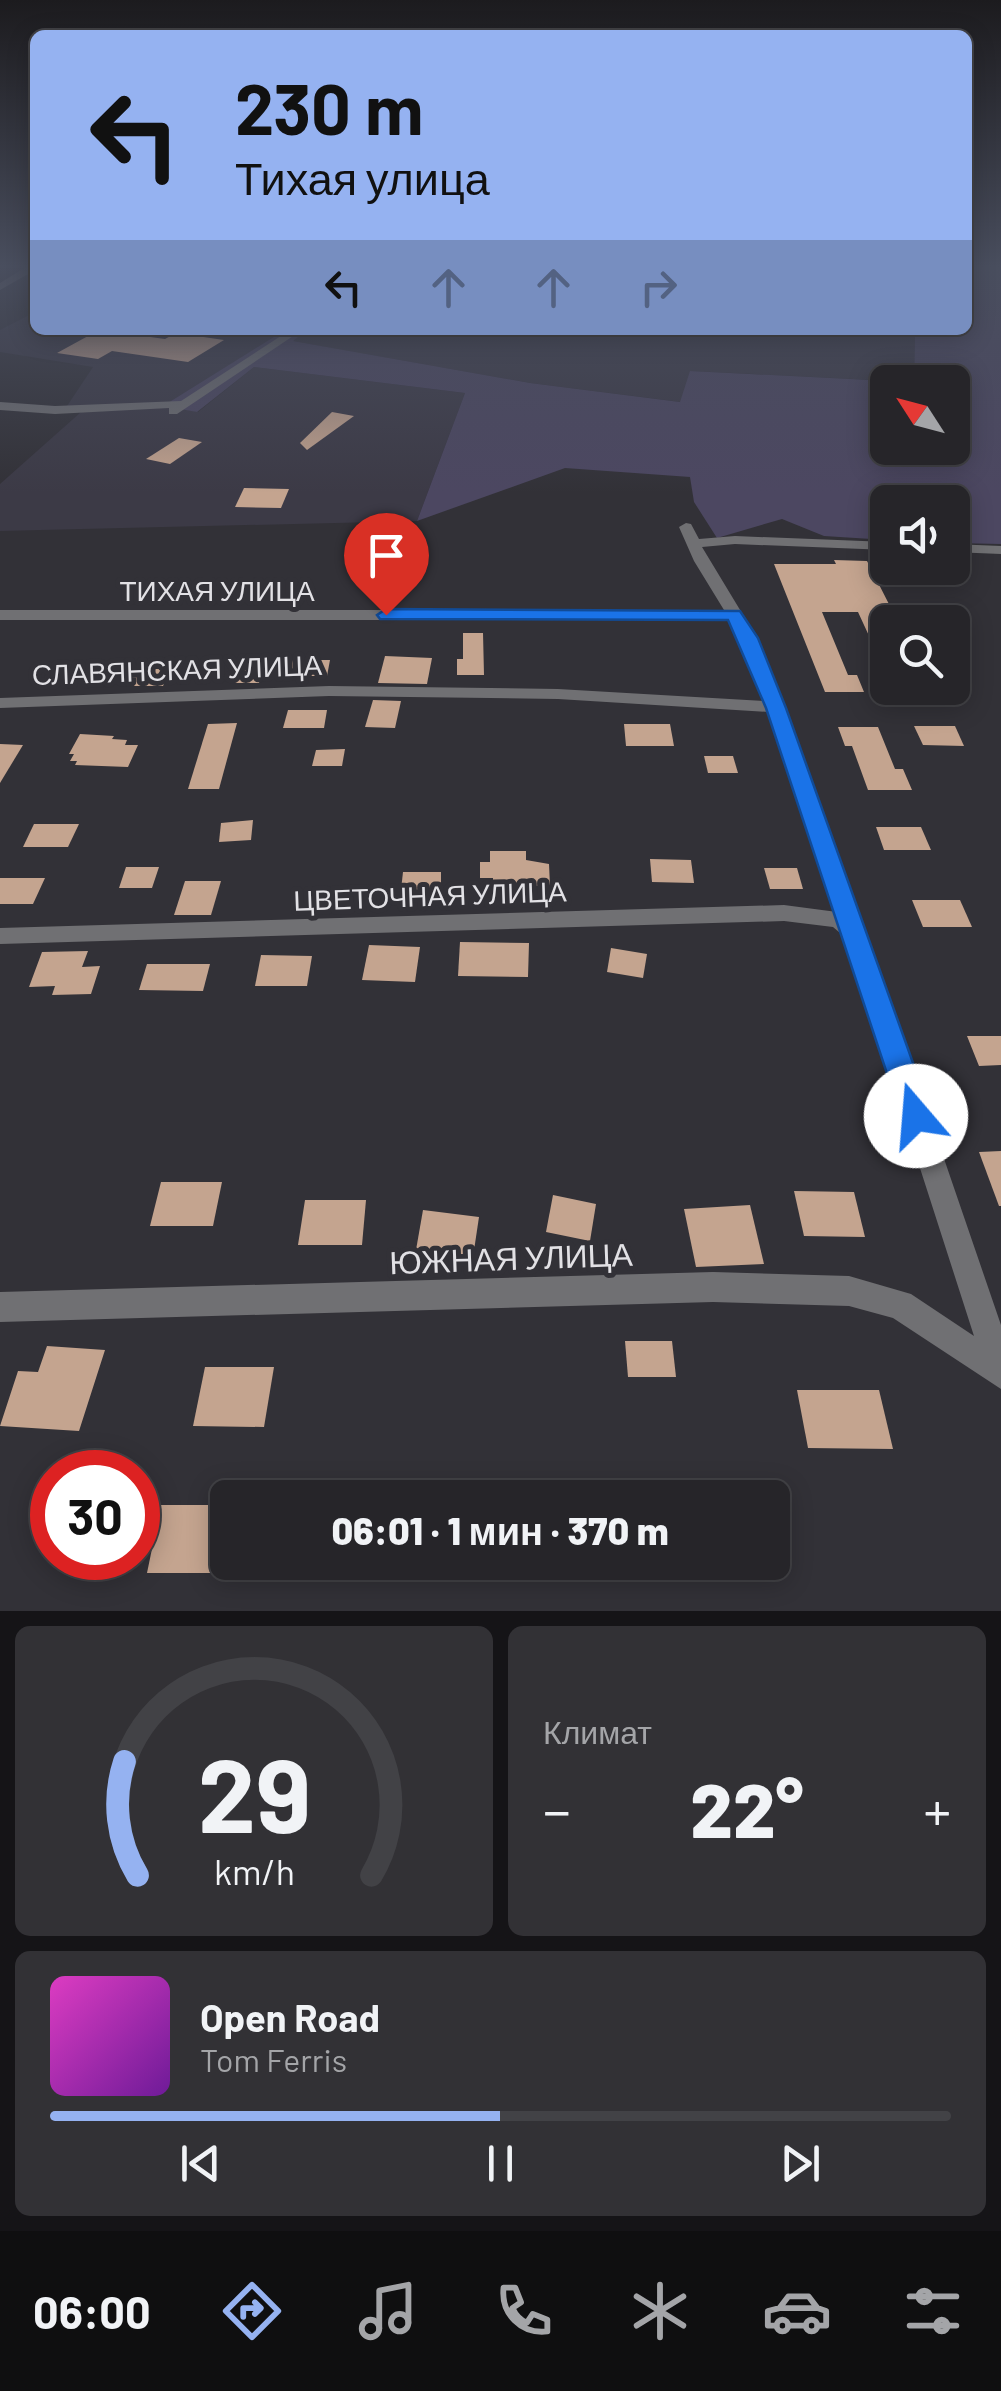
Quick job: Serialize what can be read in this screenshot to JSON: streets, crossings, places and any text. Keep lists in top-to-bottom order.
{
  "streets": {
    "street": [
      "ТИХАЯ УЛИЦА",
      "СЛАВЯНСКАЯ УЛИЦА",
      "ЦВЕТОЧНАЯ УЛИЦА",
      "ЮЖНАЯ УЛИЦА"
    ]
  },
  "north": "top left",
  "page": {
    "turn": ["230 m", "Тихая улица"],
    "limit": "30",
    "trip": "06:01 · 1 мин · 370 m",
    "tile": "Климат",
    "heat": ["−", "22°", "+"],
    "song": ["Open Road", "Tom Ferris"],
    "tabs": "06:00",
    "gauge": ["29", "km/h"]
  }
}
